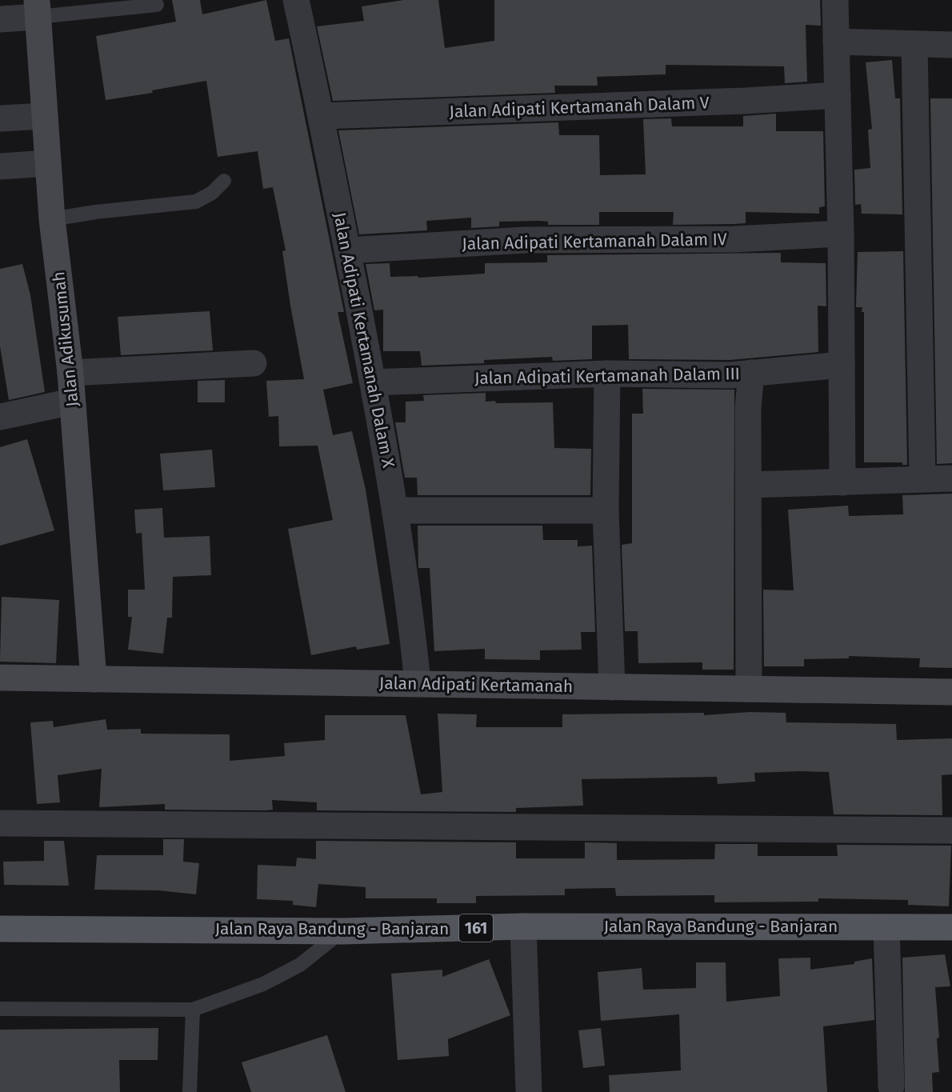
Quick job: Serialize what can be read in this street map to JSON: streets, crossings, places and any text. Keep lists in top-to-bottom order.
{
  "streets": {
    "main road": [
      "Jalan Adikusumah",
      "Jalan Adipati Kertamanah",
      "Jalan Raya Bandung - Banjaran",
      "161"
    ],
    "street": [
      "Jalan Adipati Kertamanah Dalam V",
      "Jalan Adipati Kertamanah Dalam IV",
      "Jalan Adipati Kertamanah Dalam X",
      "Jalan Adipati Kertamanah Dalam III"
    ]
  },
  "crossings": [
    ["Jalan Adipati Kertamanah Dalam V", "Jalan Adipati Kertamanah Dalam X"],
    ["Jalan Adipati Kertamanah Dalam IV", "Jalan Adipati Kertamanah Dalam X"],
    ["Jalan Adikusumah", "Jalan Adipati Kertamanah"],
    ["Jalan Adipati Kertamanah Dalam X", "Jalan Adipati Kertamanah Dalam III"],
    ["Jalan Adipati Kertamanah Dalam X", "Jalan Adipati Kertamanah"]
  ]
}
